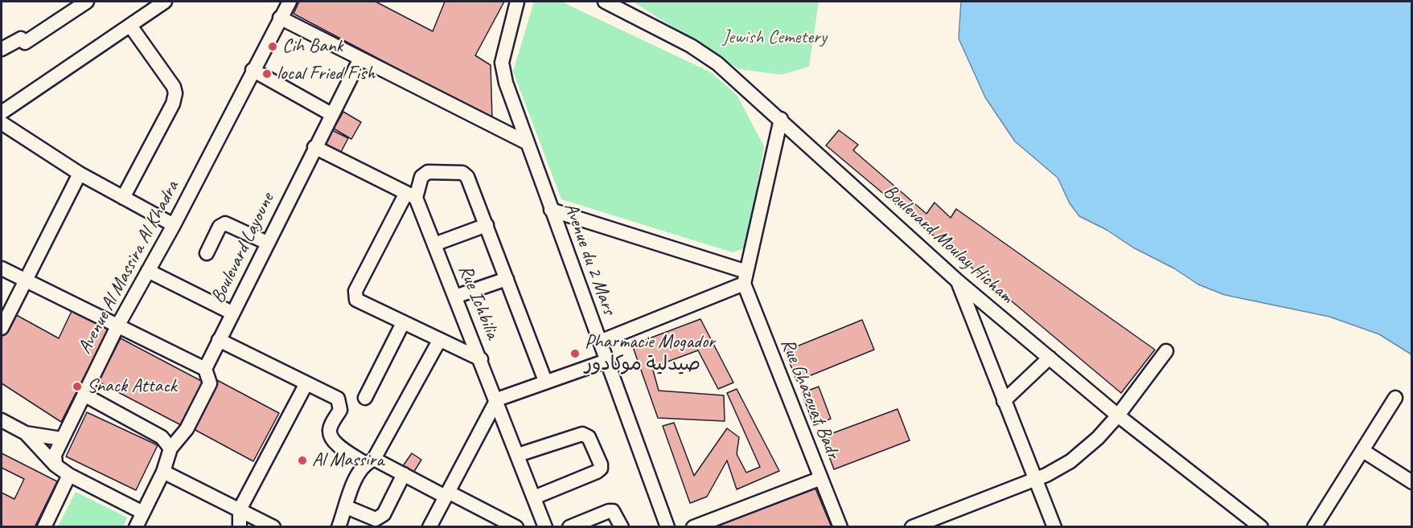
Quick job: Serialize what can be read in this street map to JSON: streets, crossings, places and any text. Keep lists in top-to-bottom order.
{
  "streets": {
    "street": [
      "Boulevard Moulay Hicham",
      "Boulevard Layoune",
      "Avenue du 2 Mars",
      "Avenue Al Massira Al Khadra",
      "Rue Ichbilia",
      "Rue Ghazouat Badr"
    ]
  },
  "parks": ["Jewish Cemetery"],
  "places": [
    "Cih Bank",
    "local Fried Fish",
    "Pharmacie Mogador صيدلية موكادور",
    "Snack Attack",
    "Al Massira"
  ]
}
